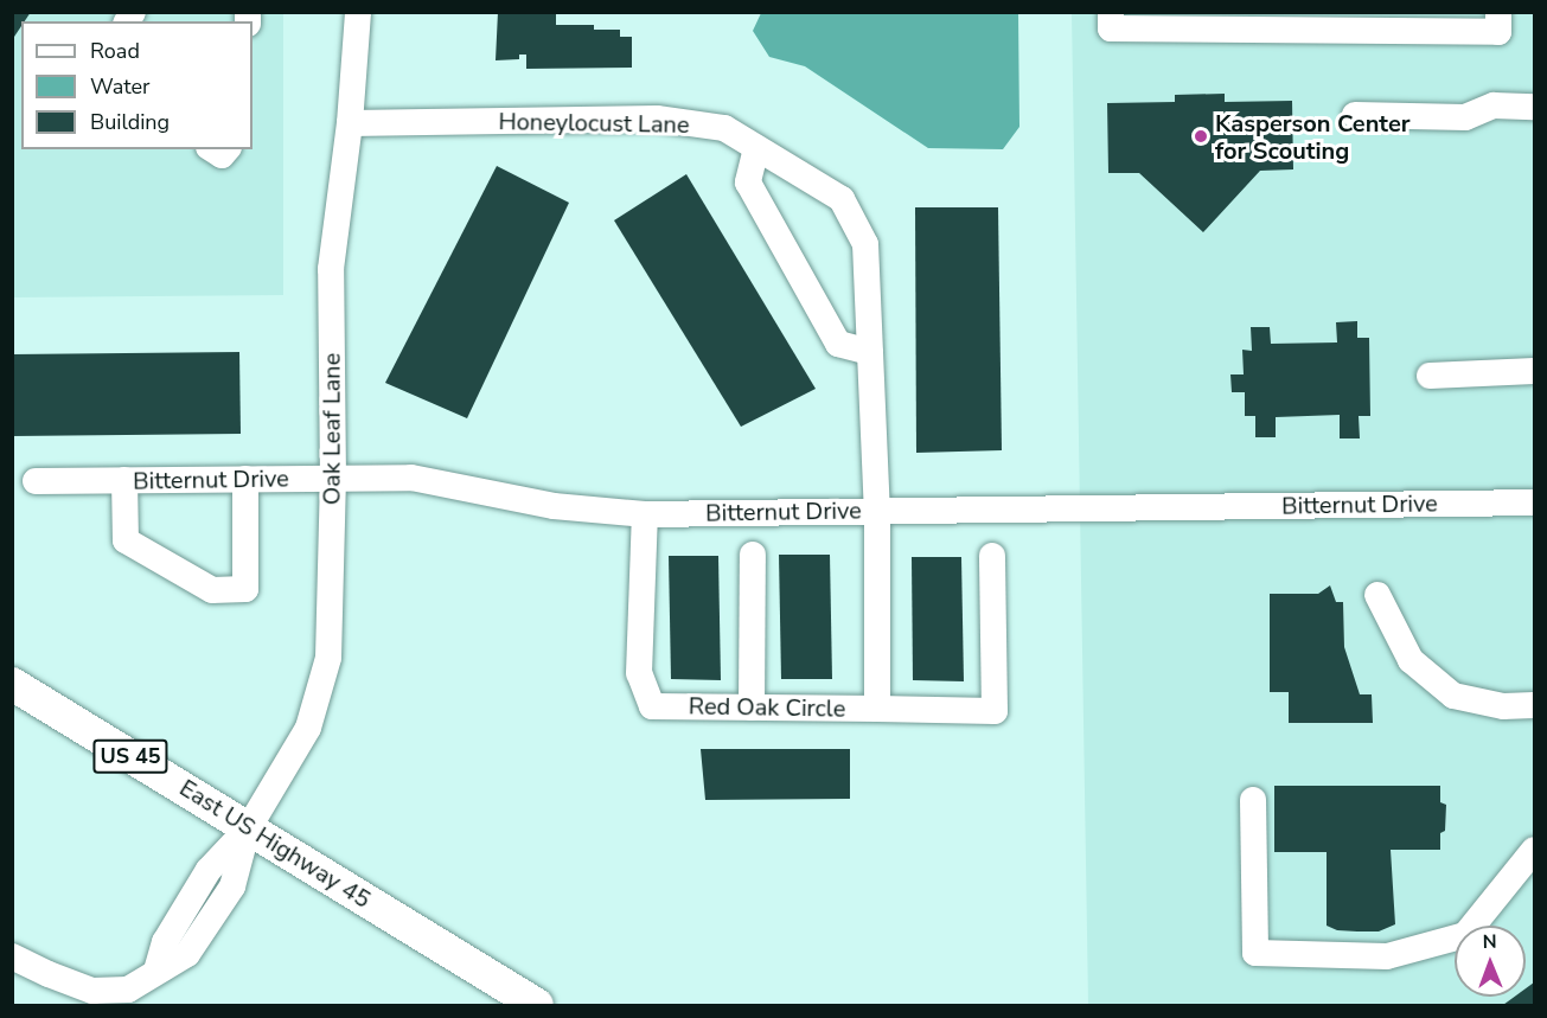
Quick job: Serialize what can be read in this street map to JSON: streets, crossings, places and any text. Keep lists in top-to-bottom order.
{
  "streets": {
    "main road": ["US 45", "East US Highway 45"],
    "street": [
      "Honeylocust Lane",
      "Oak Leaf Lane",
      "Bitternut Drive",
      "Red Oak Circle"
    ]
  },
  "crossings": [
    ["Honeylocust Lane", "Oak Leaf Lane"],
    ["Honeylocust Lane", "Bitternut Drive"],
    ["Honeylocust Lane", "Red Oak Circle"],
    ["Oak Leaf Lane", "Bitternut Drive"],
    ["Oak Leaf Lane", "East US Highway 45"],
    ["Bitternut Drive", "Red Oak Circle"]
  ],
  "places": ["Kasperson Center for Scouting"],
  "legend": ["Road", "Water", "Building"],
  "north": "top"
}
